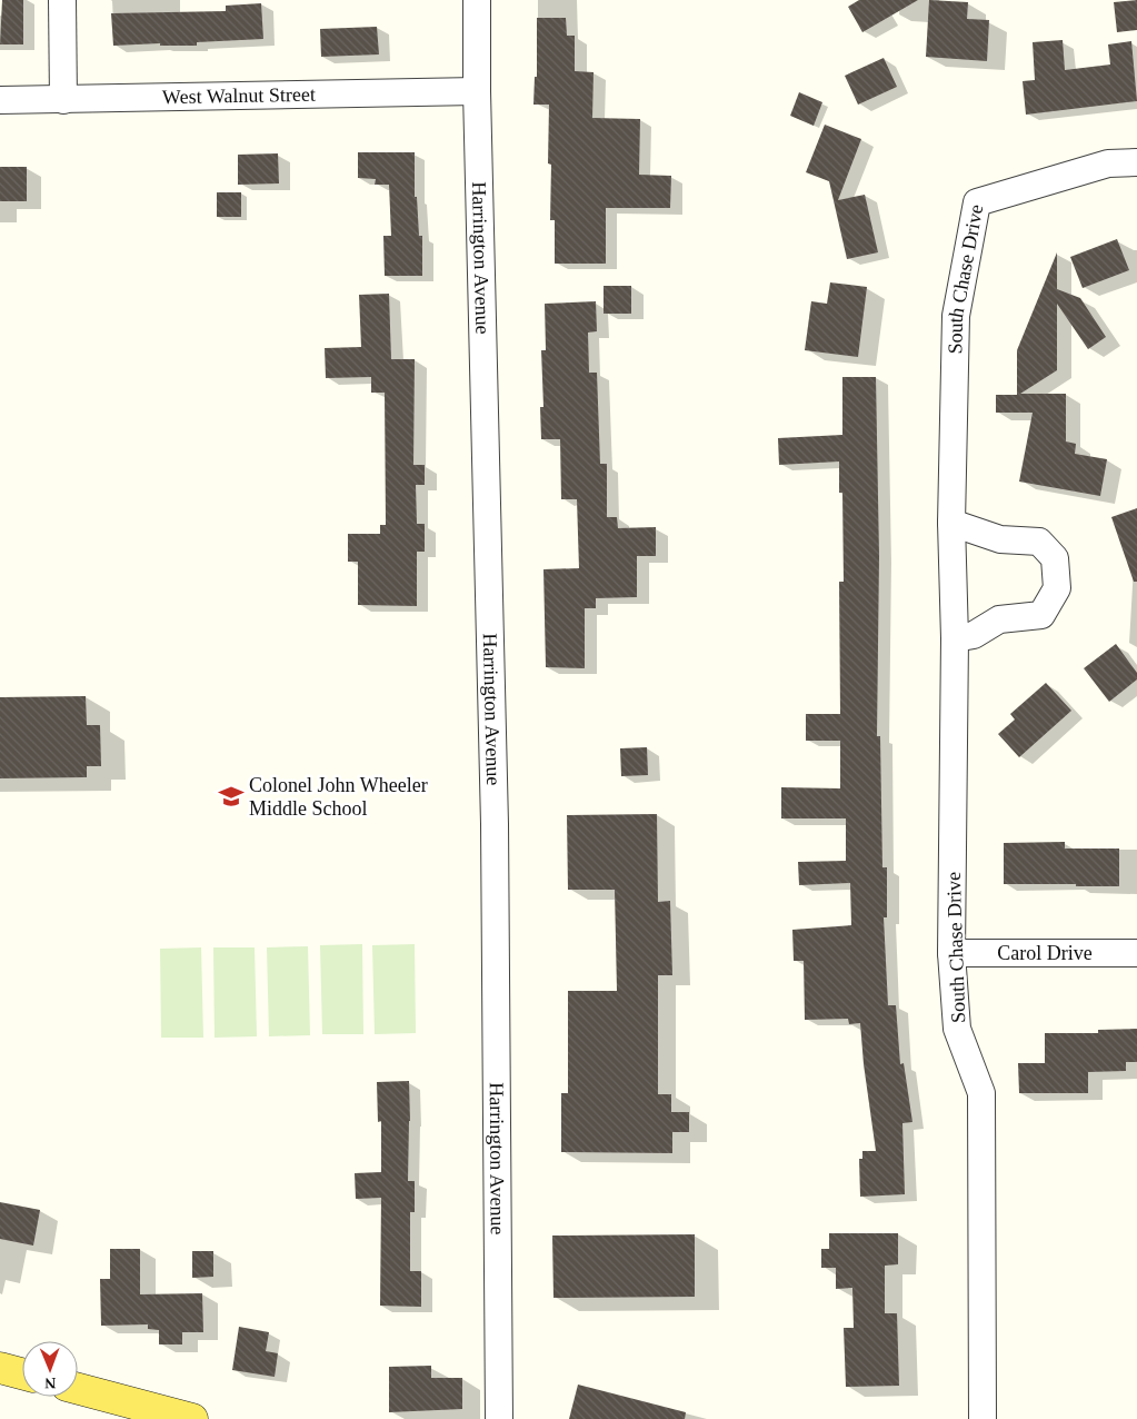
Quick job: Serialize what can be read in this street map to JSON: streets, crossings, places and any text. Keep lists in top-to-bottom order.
{
  "streets": {
    "street": [
      "West Walnut Street",
      "Harrington Avenue",
      "South Chase Drive",
      "Carol Drive"
    ]
  },
  "crossings": [
    ["West Walnut Street", "Harrington Avenue"],
    ["South Chase Drive", "Carol Drive"]
  ],
  "places": {
    "school or university": ["Colonel John Wheeler Middle School"]
  },
  "north": "bottom"
}
